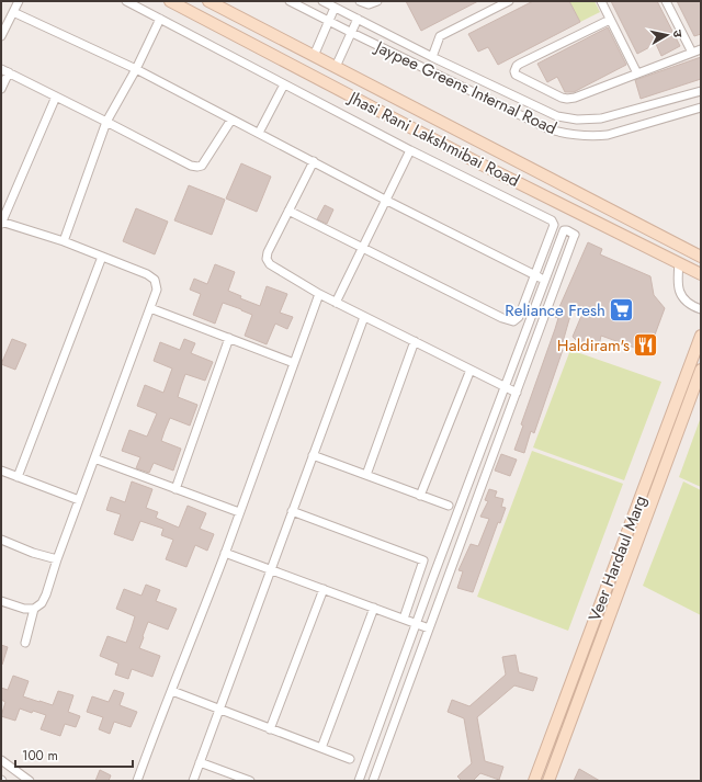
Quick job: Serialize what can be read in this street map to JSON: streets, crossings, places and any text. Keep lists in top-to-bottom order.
{
  "streets": {
    "main road": ["Jhasi Rani Lakshmibai Road", "Veer Hardaul Marg"],
    "street": ["Jaypee Greens Internal Road"]
  },
  "places": {
    "supermarket": ["Reliance Fresh"],
    "restaurant": ["Haldiram's"]
  },
  "scale_bar": "100 m",
  "north": "right"
}
